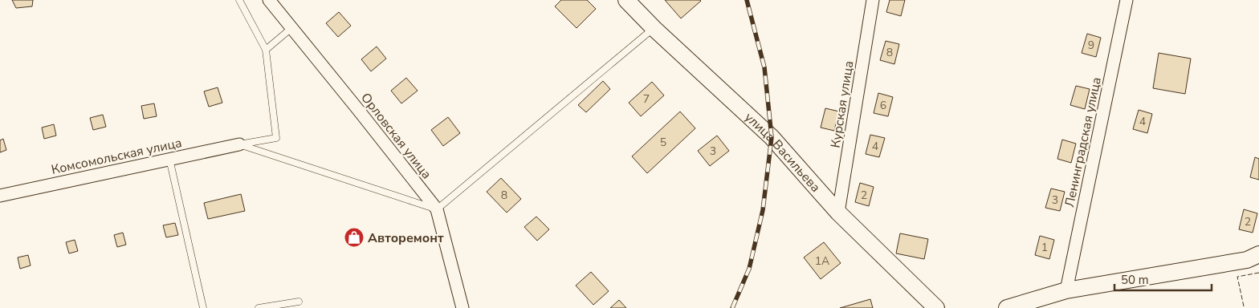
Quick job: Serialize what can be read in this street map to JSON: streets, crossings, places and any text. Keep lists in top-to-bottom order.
{
  "streets": {
    "street": [
      "Курская улица",
      "Орловская улица",
      "Ленинградская улица",
      "улица Васильева",
      "Комсомольская улица"
    ]
  },
  "crossings": [
    ["Курская улица", "улица Васильева"]
  ],
  "places": {
    "shop": ["Авторемонт"]
  },
  "house_numbers": [
    "9",
    "8",
    "7",
    "6",
    "4",
    "5",
    "4",
    "3",
    "8",
    "2",
    "3",
    "2",
    "1",
    "1А"
  ],
  "scale_bar": "50 m"
}
